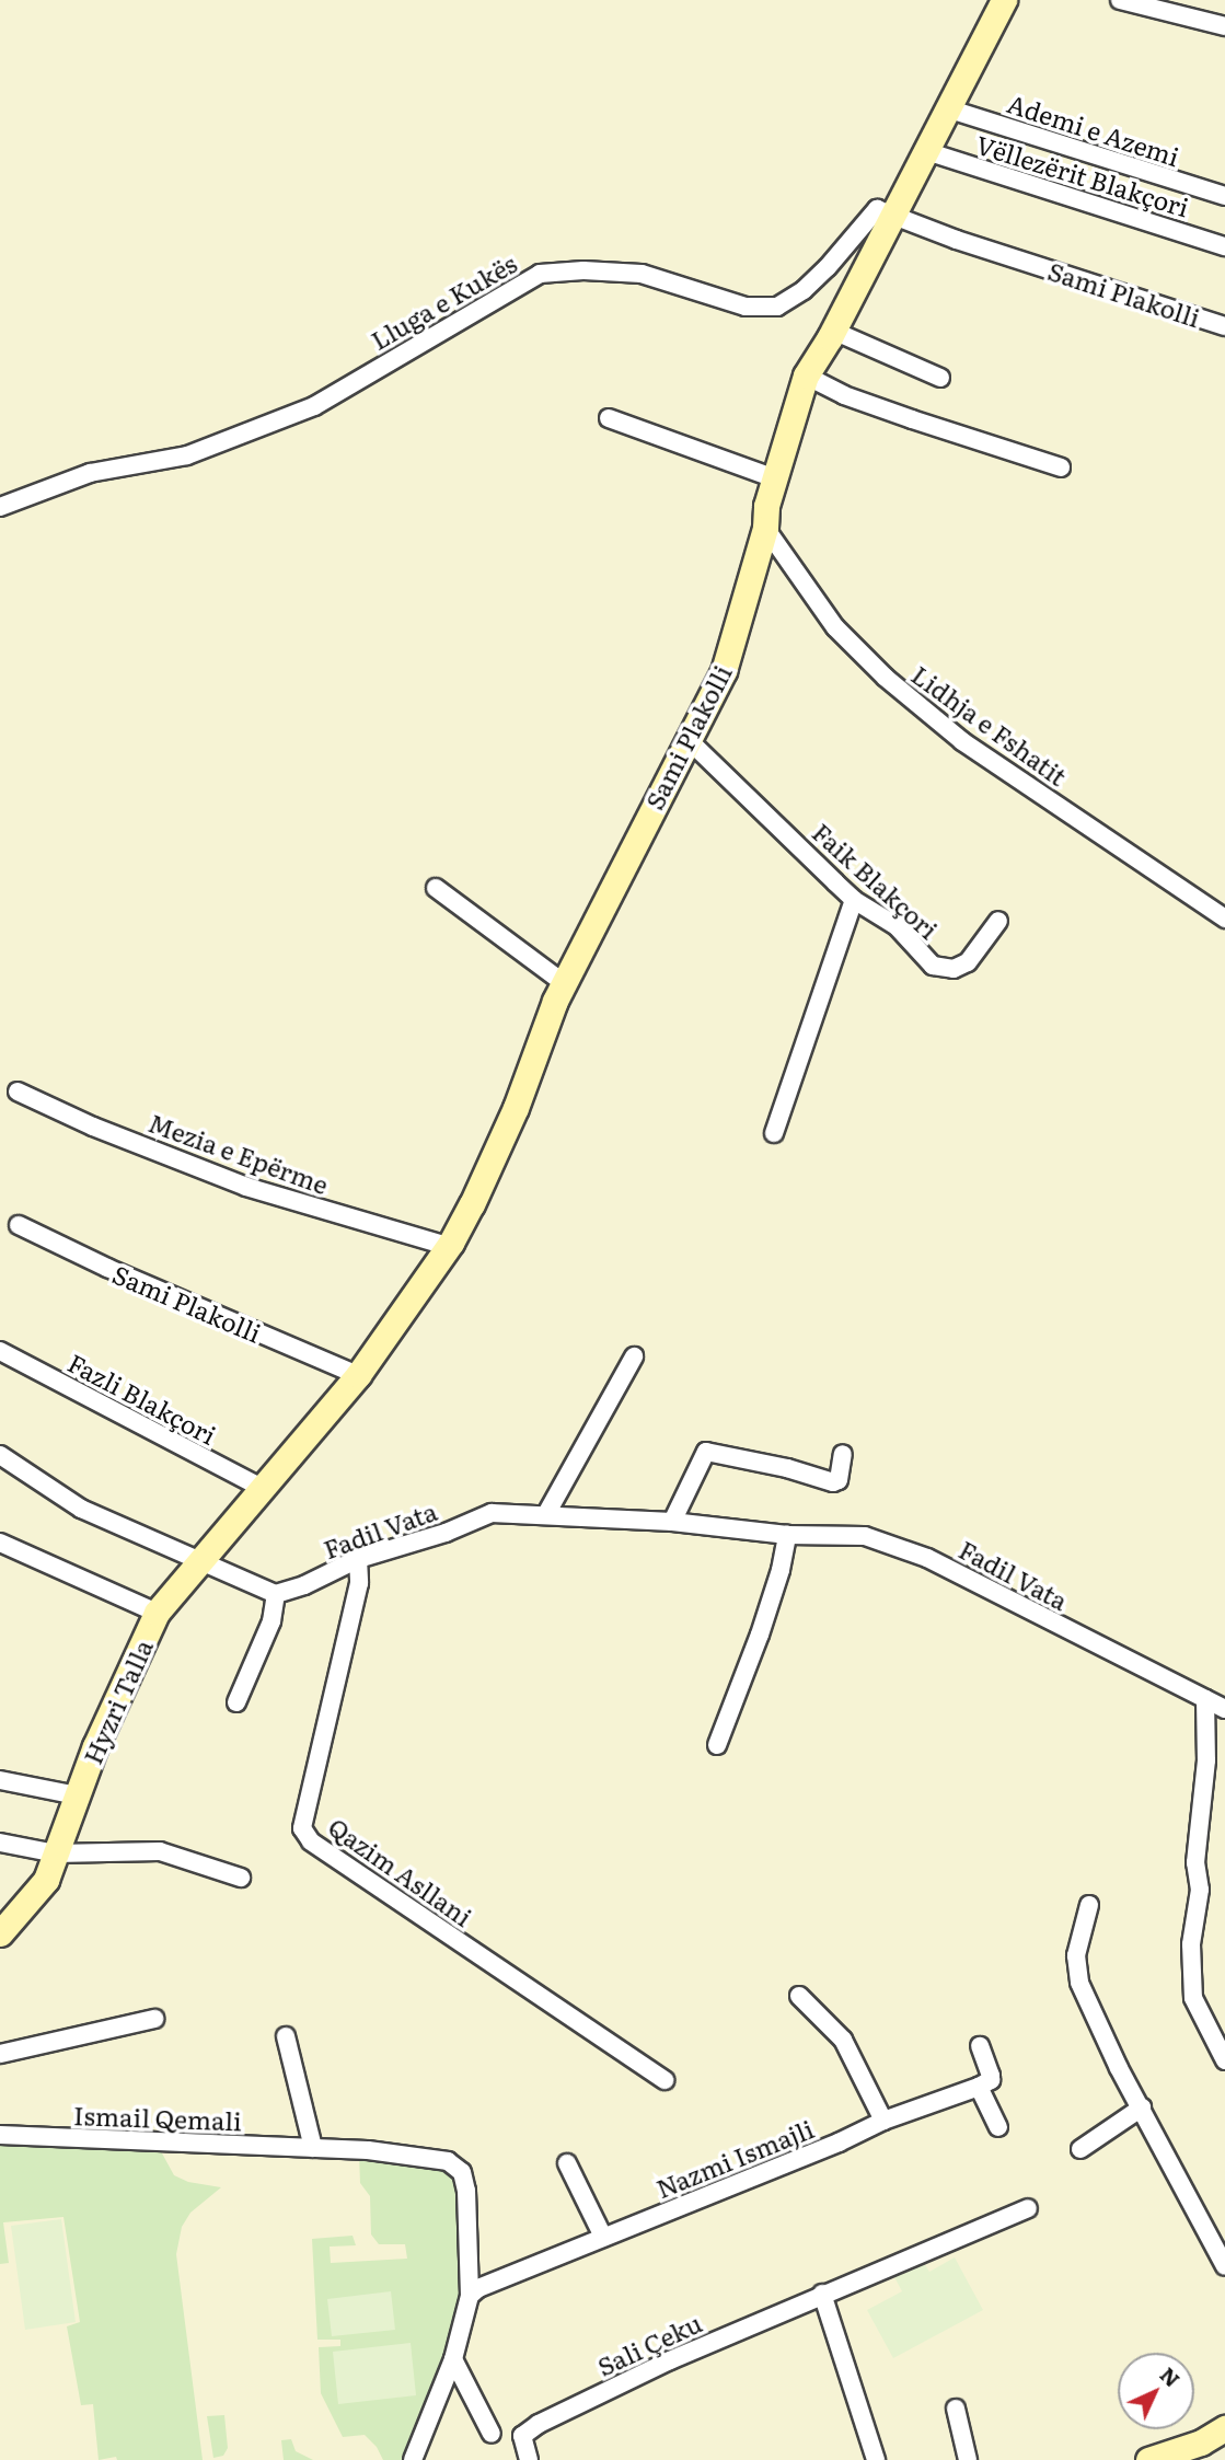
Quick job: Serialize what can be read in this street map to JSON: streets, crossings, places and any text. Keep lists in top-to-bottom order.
{
  "streets": {
    "street": [
      "Ademi e Azemi",
      "Vëllezërit Blakçori",
      "Sami Plakolli",
      "Lluga e Kukës",
      "Lidhja e Fshatit",
      "Faik Blakçori",
      "Mezia e Epërme",
      "Fazli Blakçori",
      "Fadil Vata",
      "Hyzri Talla",
      "Qazim Asllani",
      "Ismail Qemali",
      "Nazmi Ismajli",
      "Sali Çeku"
    ]
  },
  "crossings": [
    ["Ademi e Azemi", "Sami Plakolli"],
    ["Vëllezërit Blakçori", "Sami Plakolli"],
    ["Sami Plakolli", "Lluga e Kukës"],
    ["Sami Plakolli", "Lidhja e Fshatit"],
    ["Sami Plakolli", "Faik Blakçori"],
    ["Sami Plakolli", "Mezia e Epërme"],
    ["Sami Plakolli", "Fazli Blakçori"],
    ["Sami Plakolli", "Hyzri Talla"],
    ["Fadil Vata", "Qazim Asllani"],
    ["Ismail Qemali", "Nazmi Ismajli"]
  ],
  "north": "top right"
}
